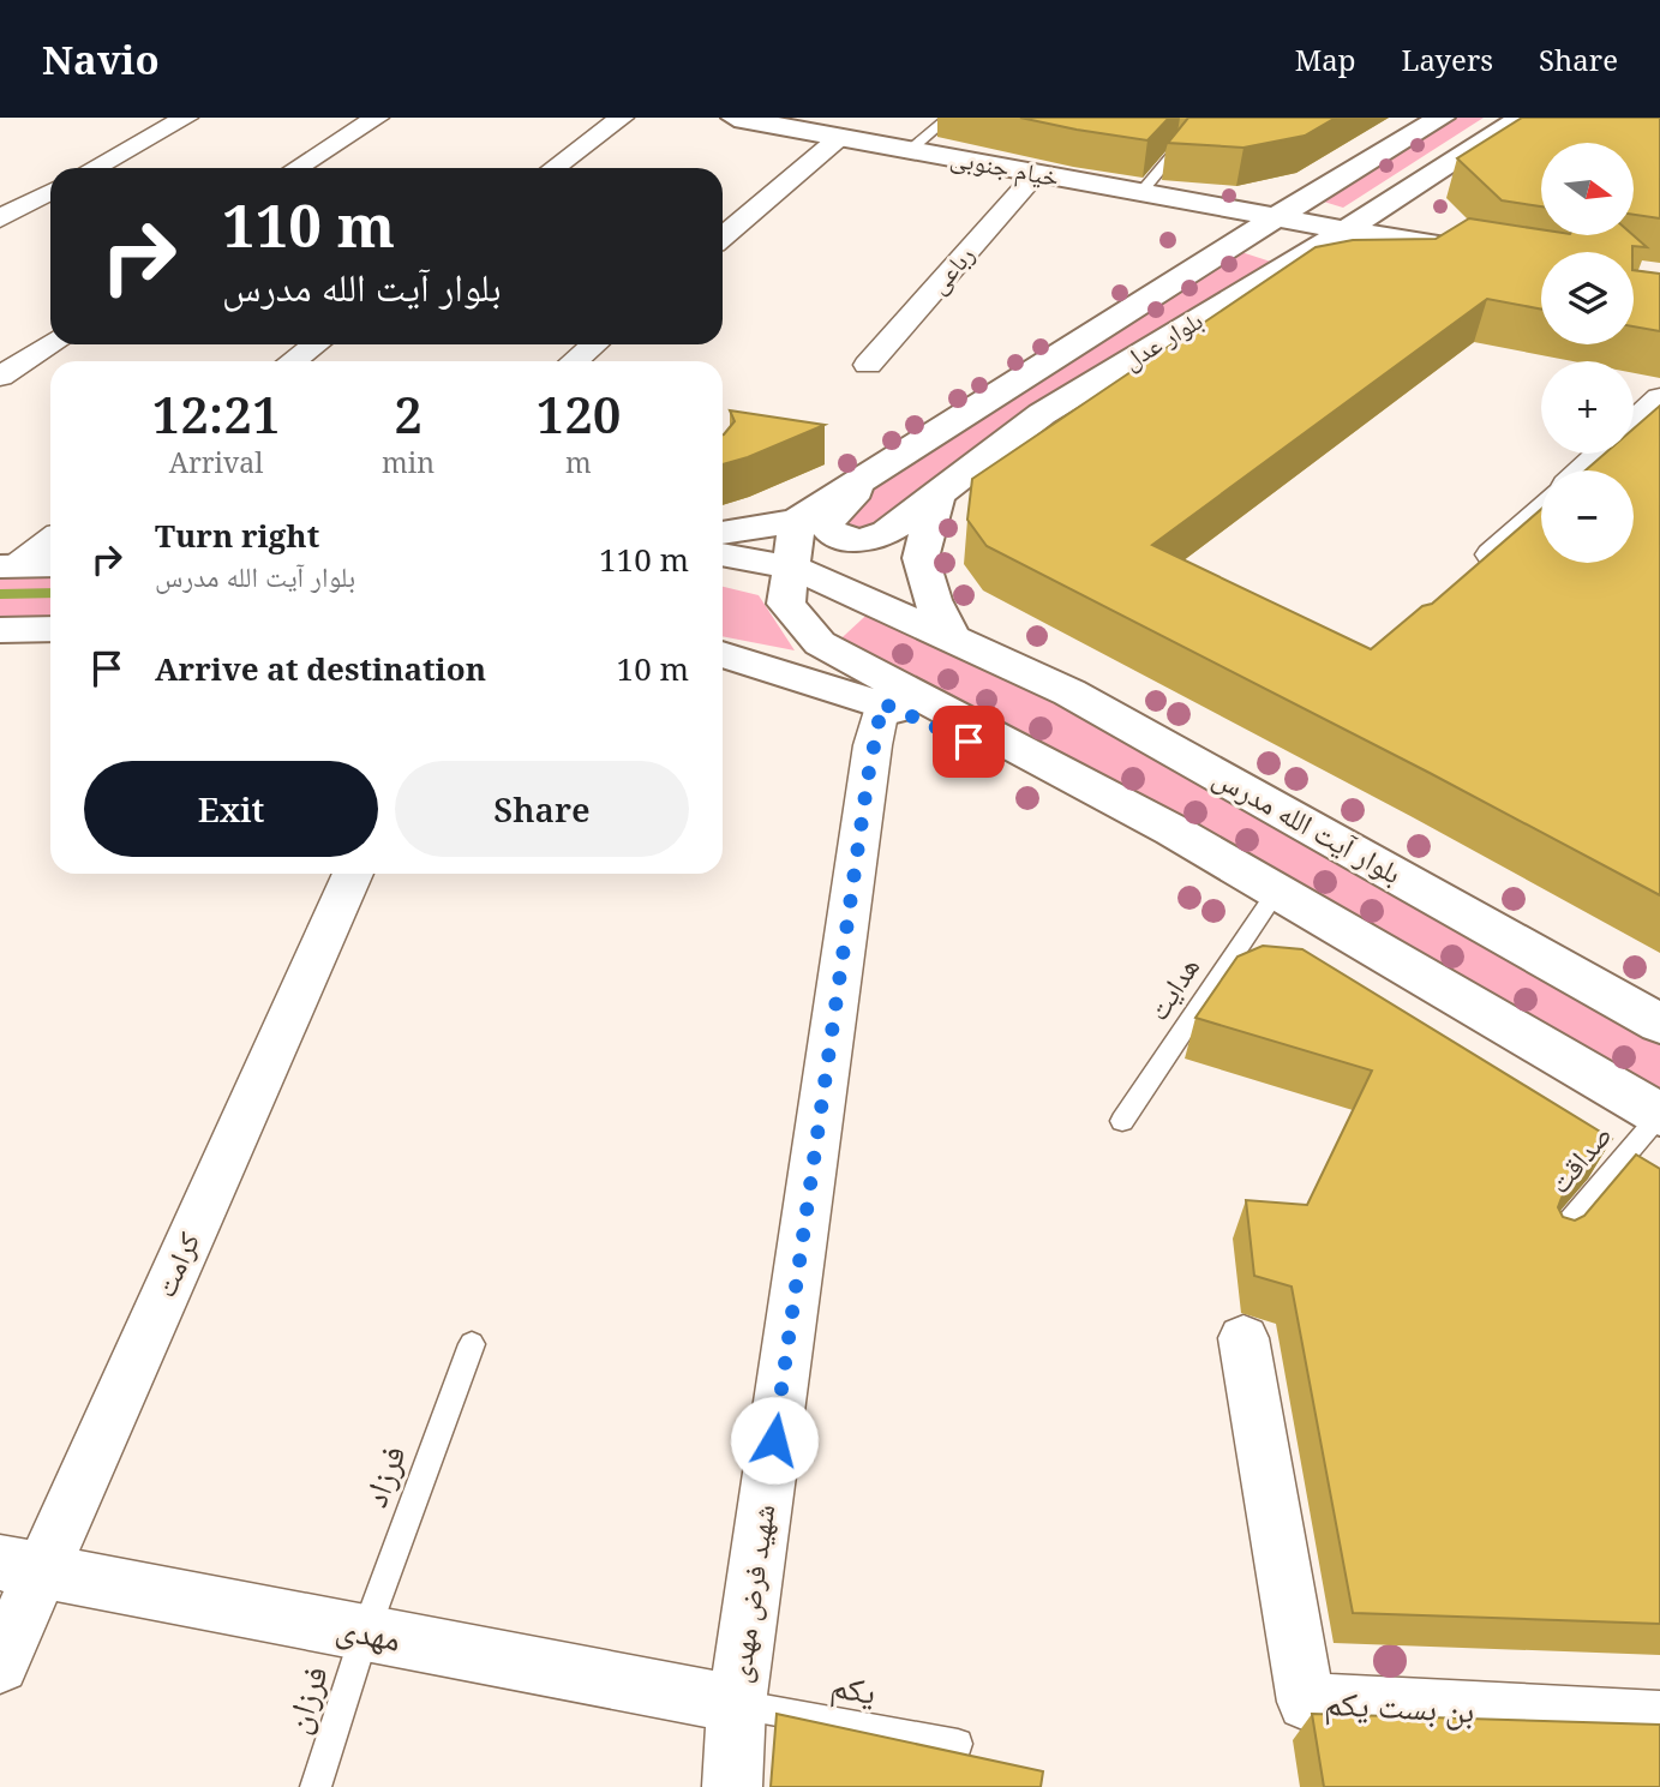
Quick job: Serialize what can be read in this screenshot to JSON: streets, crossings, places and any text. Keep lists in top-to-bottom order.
{
  "streets": {
    "main road": ["خیام جنوبی", "بلوار عدل", "بلوار آیت الله مدرس"],
    "street": [
      "رباعی",
      "کرامت",
      "شهید فرض مهدی",
      "مهدی",
      "بن بست یکم"
    ],
    "lane": [
      "هدایت",
      "صداقت",
      "فرزاد",
      "یکم",
      "فرزان"
    ]
  },
  "crossings": [
    ["خیام جنوبی", "رباعی"],
    ["خیام جنوبی", "بلوار عدل"],
    ["کرامت", "مهدی"],
    ["فرزاد", "مهدی"],
    ["فرزاد", "فرزان"],
    ["شهید فرض مهدی", "مهدی"],
    ["شهید فرض مهدی", "یکم"],
    ["مهدی", "یکم"],
    ["مهدی", "فرزان"]
  ],
  "north": "right",
  "page": {
    "header": "Navio",
    "nav": ["Map", "Layers", "Share"],
    "map_buttons": ["+", "−"],
    "turn": ["110 m", "بلوار آیت الله مدرس"],
    "eta": [
      "12:21",
      "Arrival",
      "2",
      "min",
      "120",
      "m"
    ],
    "list": [
      {
        "name": "Turn right",
        "note": "بلوار آیت الله مدرس",
        "value": "110 m"
      },
      {
        "name": "Arrive at destination",
        "value": "10 m"
      }
    ],
    "buttons": ["Exit", "Share"]
  }
}
